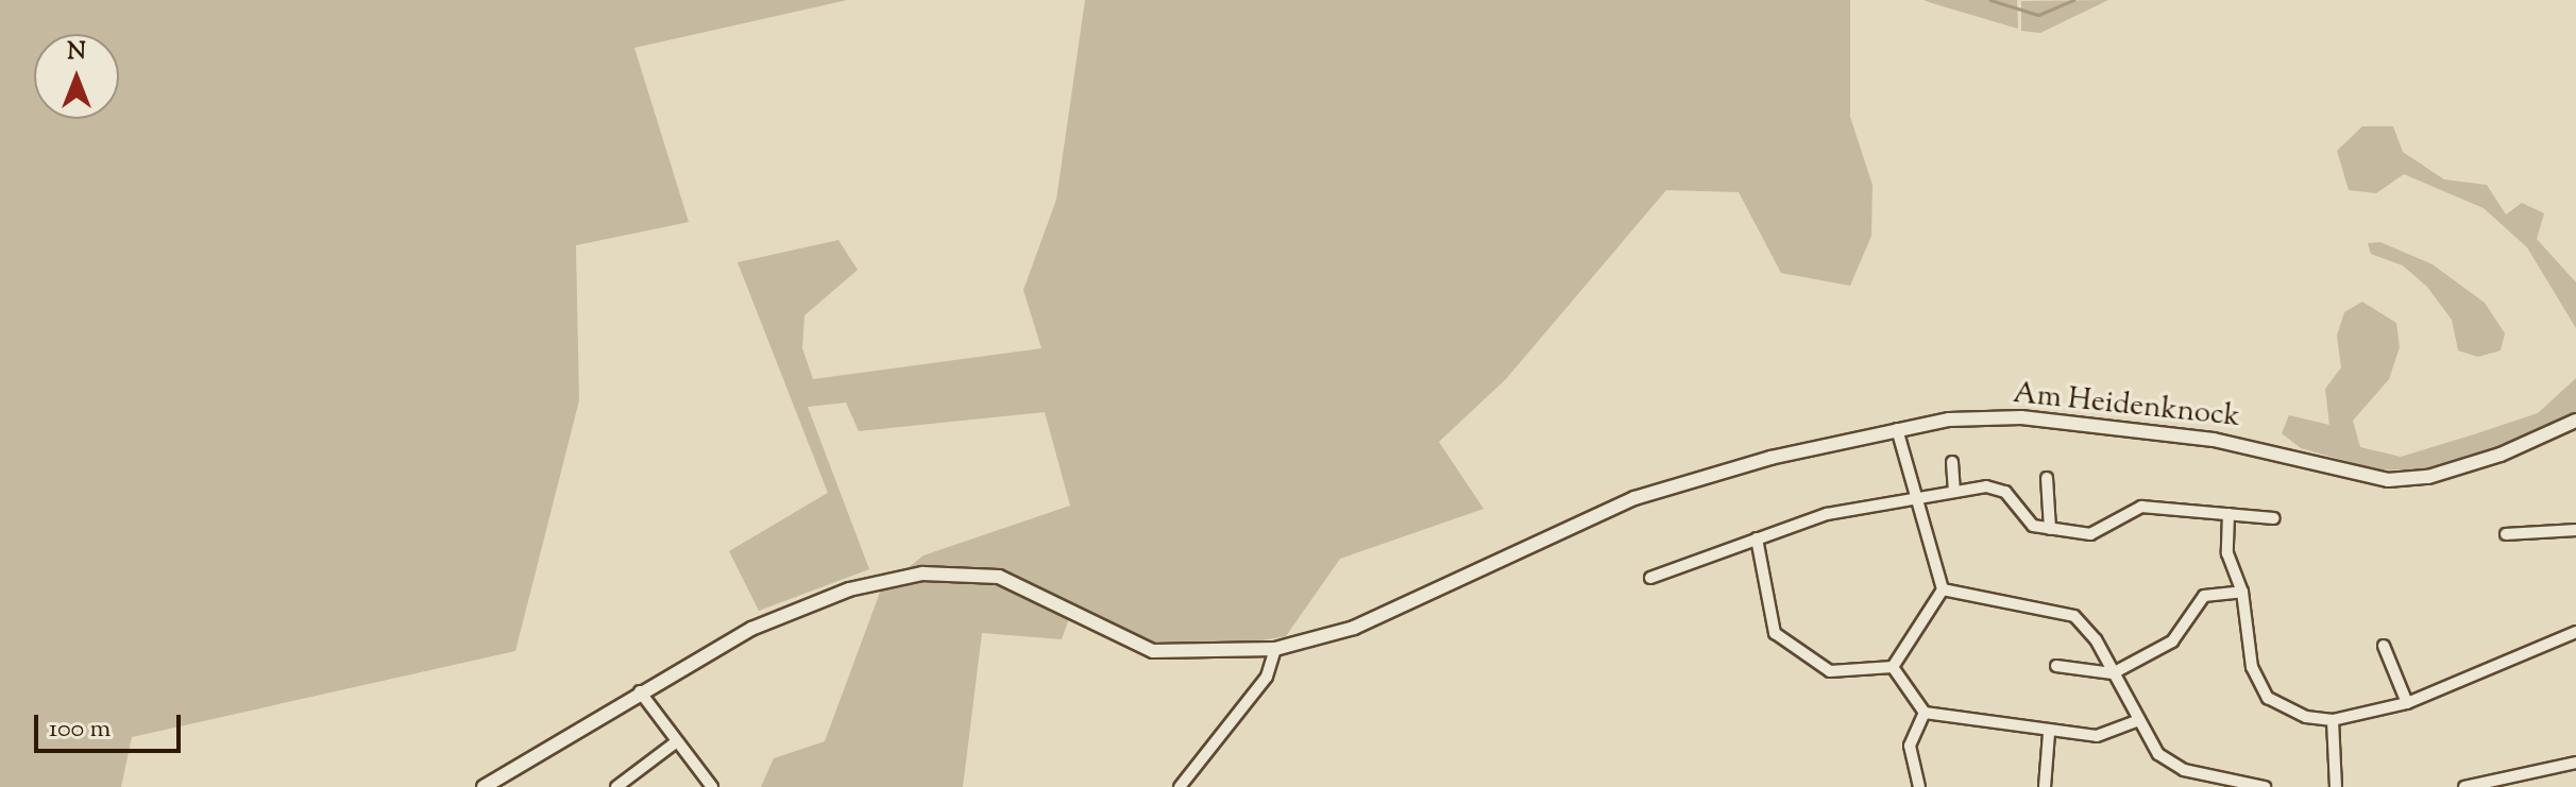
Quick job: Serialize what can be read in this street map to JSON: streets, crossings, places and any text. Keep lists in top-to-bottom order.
{
  "streets": {
    "street": ["Am Heidenknock"]
  },
  "scale_bar": "100 m",
  "north": "top"
}
